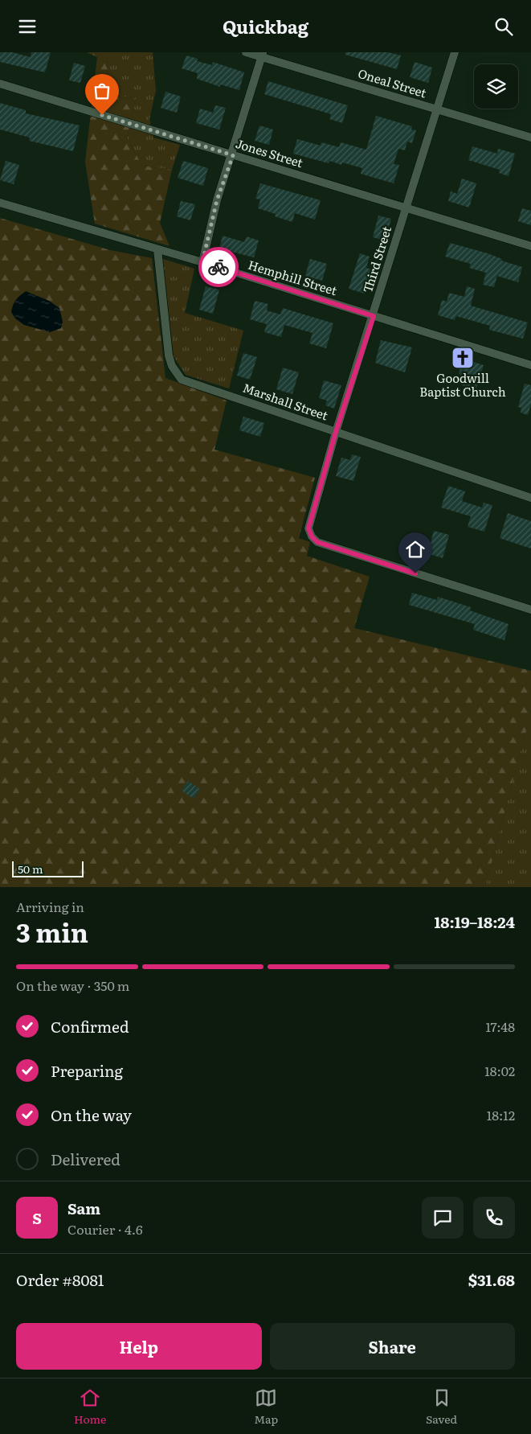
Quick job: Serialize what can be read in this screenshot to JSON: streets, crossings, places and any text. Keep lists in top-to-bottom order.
{
  "streets": {
    "street": [
      "Oneal Street",
      "Jones Street",
      "Third Street",
      "Hemphill Street",
      "Marshall Street"
    ]
  },
  "crossings": [
    ["Oneal Street", "Third Street"],
    ["Jones Street", "Third Street"],
    ["Third Street", "Hemphill Street"],
    ["Third Street", "Marshall Street"],
    ["Hemphill Street", "Marshall Street"]
  ],
  "places": {
    "church": ["Goodwill Baptist Church"]
  },
  "scale_bar": "50 m",
  "page": {
    "header": "Quickbag",
    "scale": "50 m",
    "heading": ["3 min", "Arriving in", "18:19–18:24"],
    "panel": [
      "Sam",
      "Courier · 4.6",
      "Order #8081",
      "$31.68"
    ],
    "bar": "On the way · 350 m",
    "list": [
      ["Confirmed", "17:48"],
      ["Preparing", "18:02"],
      ["On the way", "18:12"],
      "Delivered"
    ],
    "round": "S",
    "buttons": ["Help", "Share"],
    "tabs": ["Home", "Map", "Saved"]
  }
}
